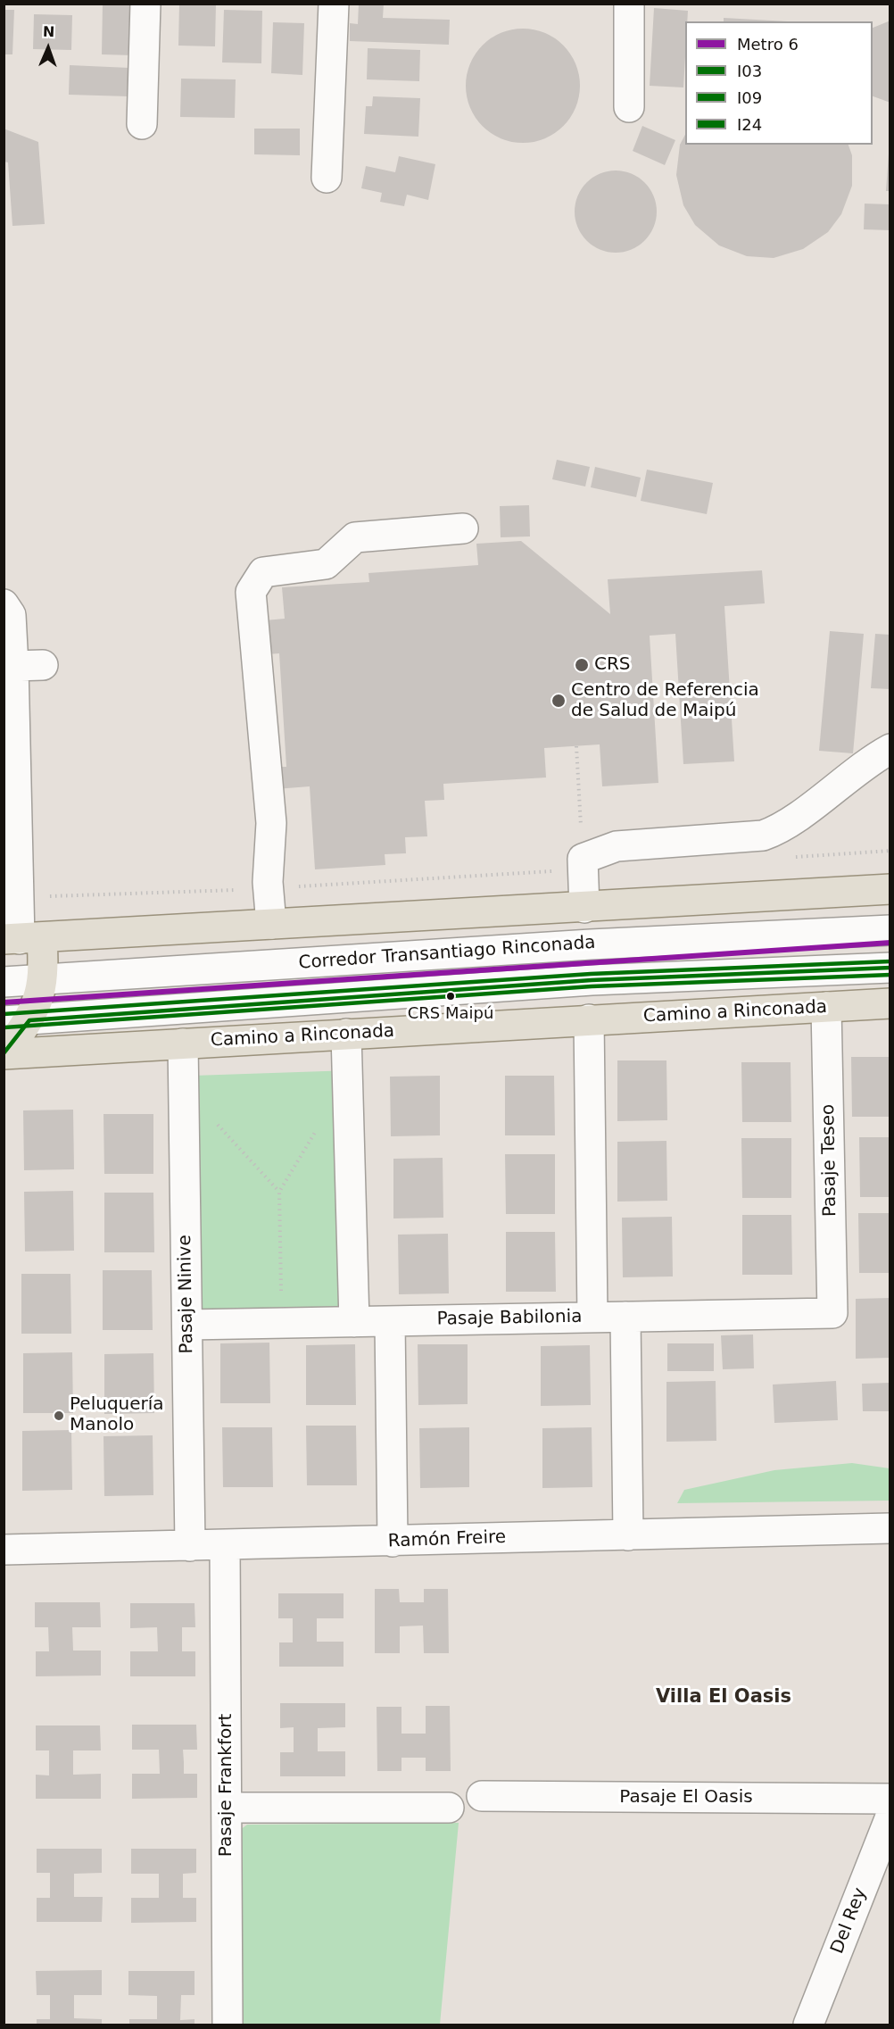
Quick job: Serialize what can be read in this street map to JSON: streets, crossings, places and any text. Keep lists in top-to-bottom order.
{
  "streets": {
    "main road": ["Camino a Rinconada"],
    "street": [
      "Corredor Transantiago Rinconada",
      "Pasaje Teseo",
      "Pasaje Ninive",
      "Pasaje Babilonia",
      "Ramón Freire",
      "Pasaje Frankfort",
      "Pasaje El Oasis",
      "Del Rey"
    ]
  },
  "crossings": [
    ["Camino a Rinconada", "Pasaje Teseo"],
    ["Camino a Rinconada", "Pasaje Ninive"],
    ["Pasaje Teseo", "Pasaje Babilonia"],
    ["Pasaje Ninive", "Pasaje Babilonia"],
    ["Pasaje Ninive", "Ramón Freire"],
    ["Ramón Freire", "Pasaje Frankfort"]
  ],
  "districts": ["Villa El Oasis"],
  "places": [
    "CRS",
    "Centro de Referencia de Salud de Maipú",
    "CRS Maipú",
    "Peluquería Manolo"
  ],
  "lines": [
    "metro line 6",
    "transit line I24",
    "transit line I03",
    "transit line I09"
  ],
  "legend": [
    "Metro 6",
    "I03",
    "I09",
    "I24"
  ],
  "north": "top"
}
